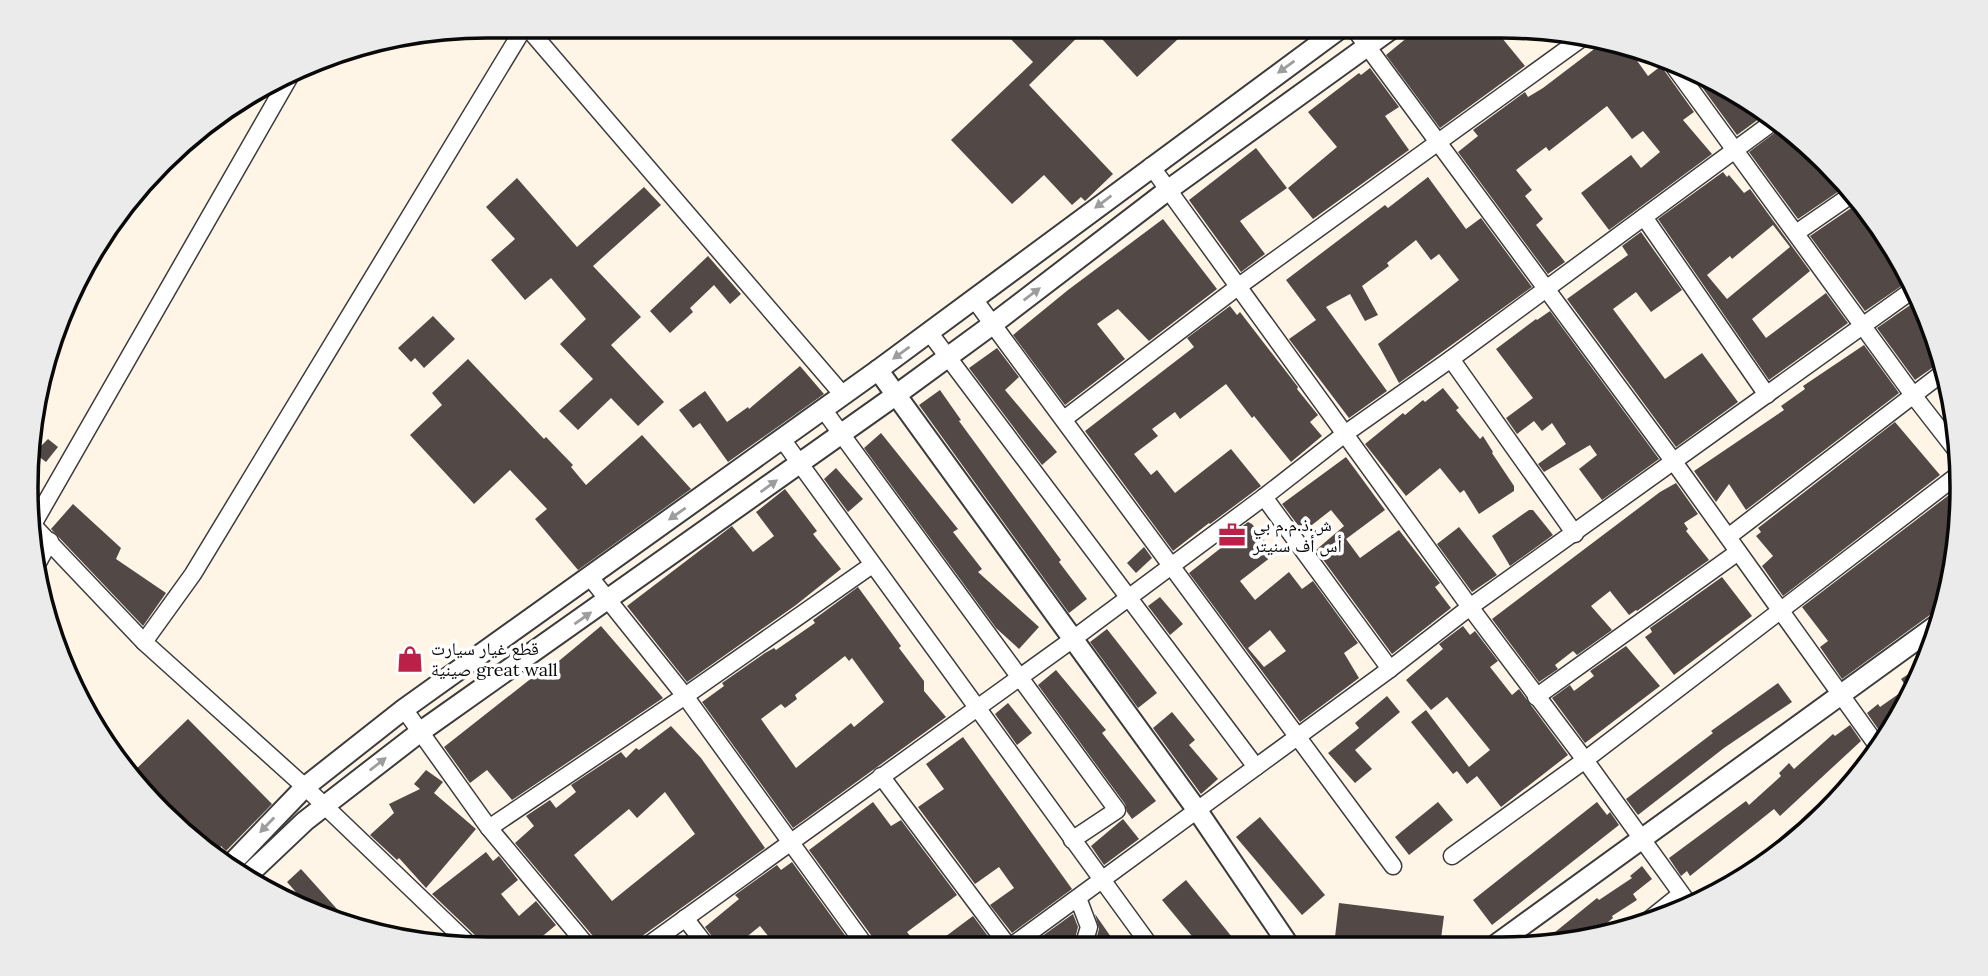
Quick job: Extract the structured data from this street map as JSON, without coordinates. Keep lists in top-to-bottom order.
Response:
{
  "places": {
    "office": ["ش.ذ.م.م بي أس أف سنيتر"],
    "shop": ["قطع غيار سيارت صينية great wall"]
  }
}
